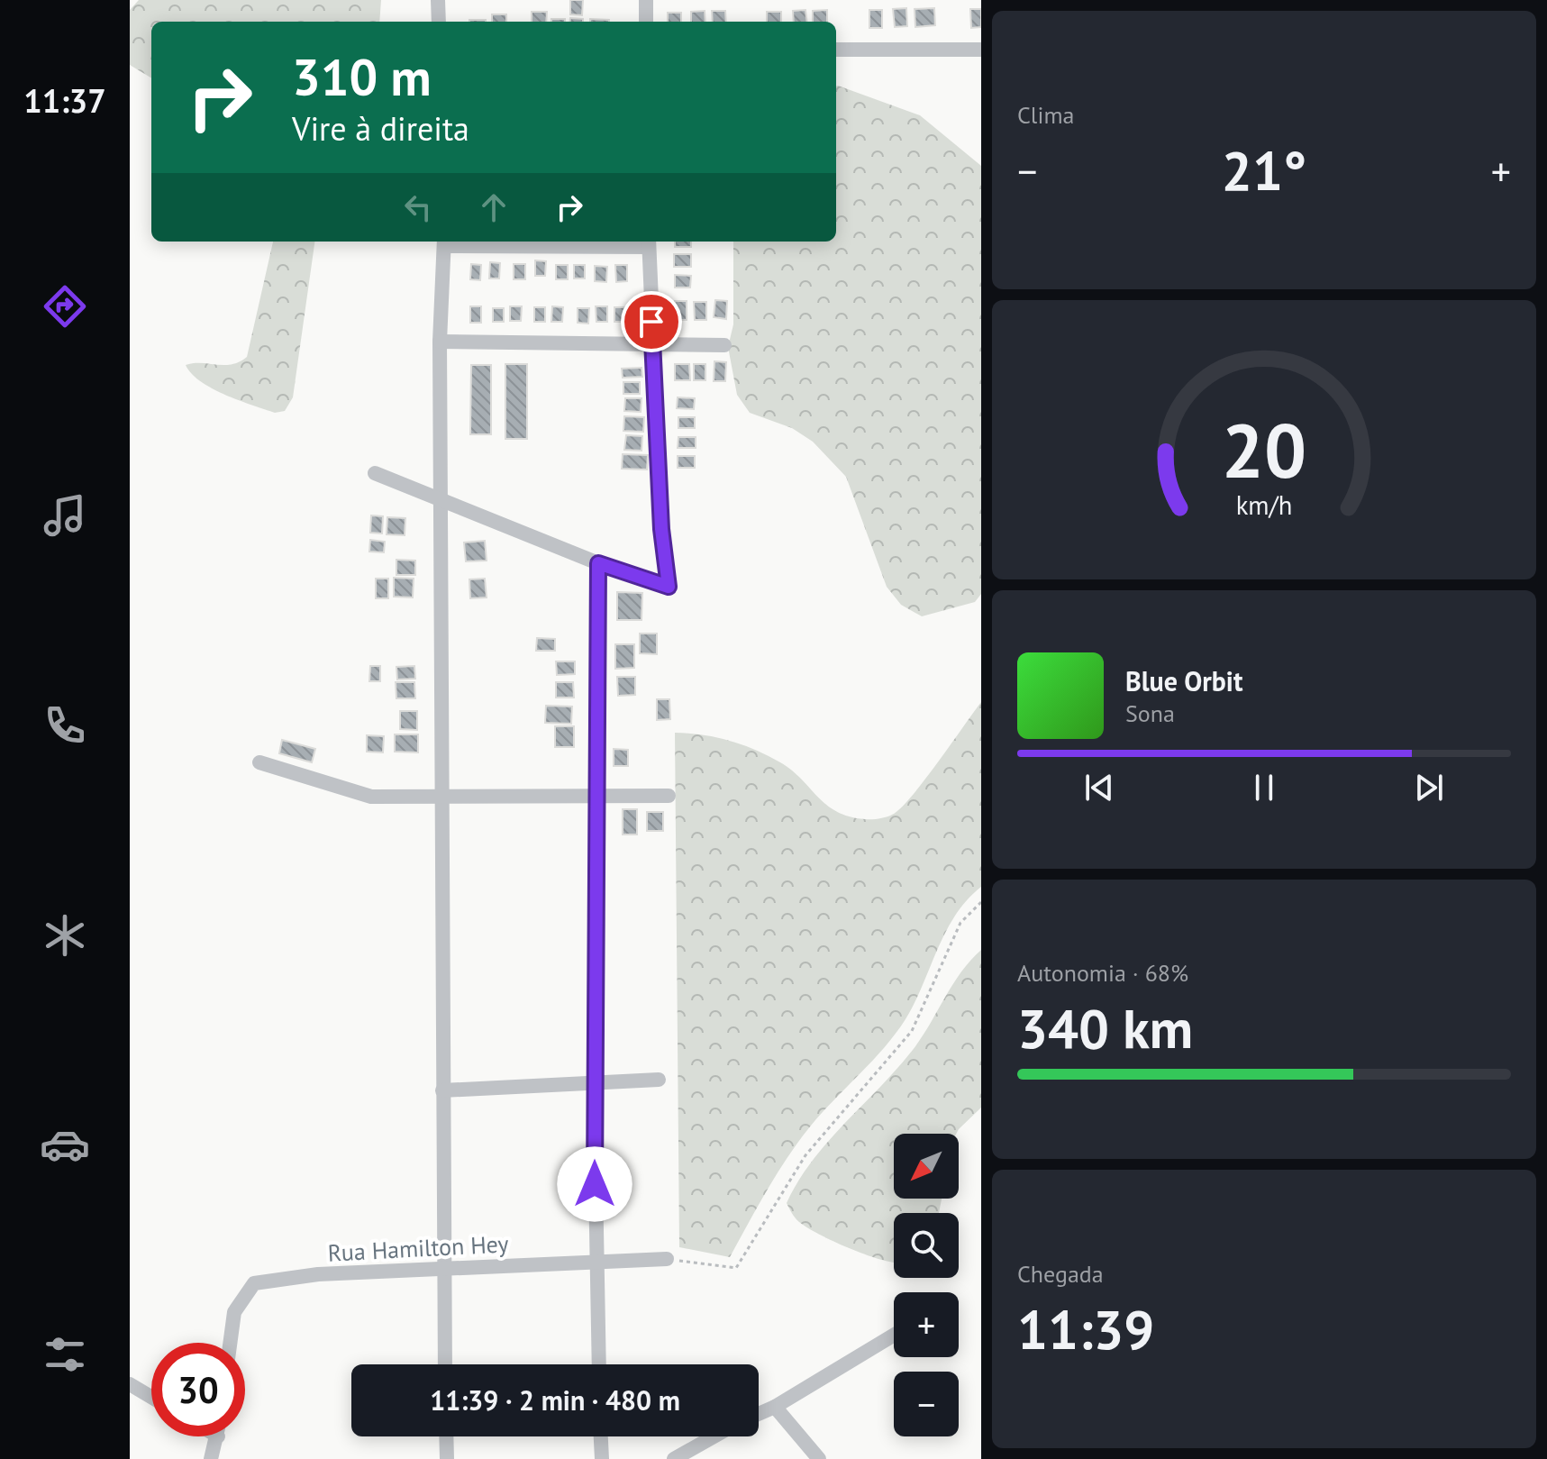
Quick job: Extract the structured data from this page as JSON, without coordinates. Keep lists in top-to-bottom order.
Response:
{
  "streets": {
    "street": ["Rua Hamilton Hey"]
  },
  "north": "bottom left",
  "page": {
    "tabs": "11:37",
    "tile": [
      "Clima",
      ["Autonomia · 68%", "340 km"],
      ["Chegada", "11:39"]
    ],
    "turn": ["310 m", "Vire à direita"],
    "heat": ["−", "21°", "+"],
    "song": ["Blue Orbit", "Sona"],
    "map_buttons": ["+", "−"],
    "limit": "30",
    "trip": "11:39 · 2 min · 480 m",
    "gauge": ["20", "km/h"]
  }
}
